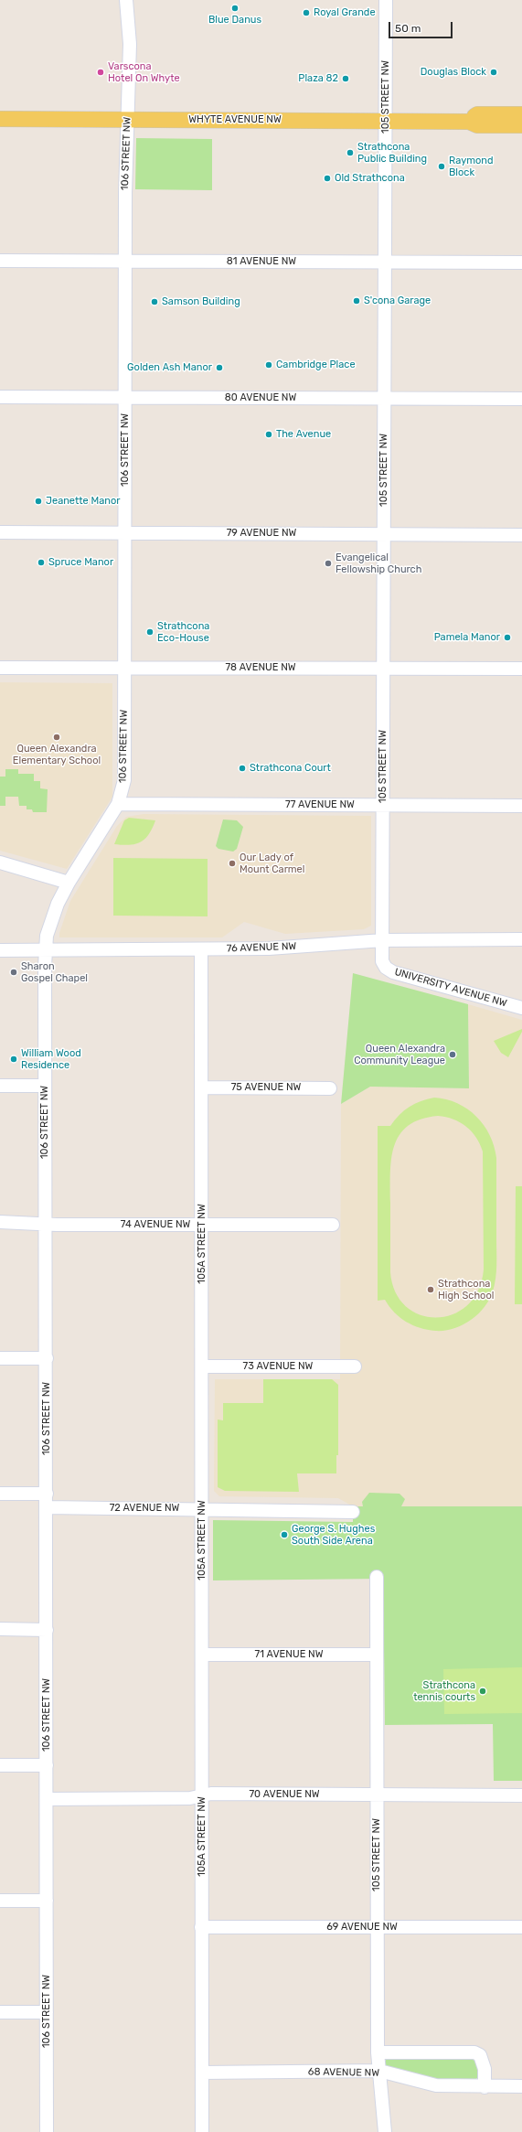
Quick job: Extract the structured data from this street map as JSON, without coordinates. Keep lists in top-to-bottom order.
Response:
{
  "streets": {
    "main road": ["WHYTE AVENUE NW"],
    "street": [
      "105 STREET NW",
      "106 STREET NW",
      "81 AVENUE NW",
      "80 AVENUE NW",
      "79 AVENUE NW",
      "78 AVENUE NW",
      "77 AVENUE NW",
      "76 AVENUE NW",
      "UNIVERSITY AVENUE NW",
      "75 AVENUE NW",
      "74 AVENUE NW",
      "105A STREET NW",
      "73 AVENUE NW",
      "72 AVENUE NW",
      "71 AVENUE NW",
      "70 AVENUE NW",
      "69 AVENUE NW",
      "68 AVENUE NW"
    ]
  },
  "crossings": [
    ["105 STREET NW", "WHYTE AVENUE NW"],
    ["105 STREET NW", "81 AVENUE NW"],
    ["105 STREET NW", "80 AVENUE NW"],
    ["105 STREET NW", "79 AVENUE NW"],
    ["105 STREET NW", "78 AVENUE NW"],
    ["105 STREET NW", "77 AVENUE NW"],
    ["105 STREET NW", "76 AVENUE NW"],
    ["105 STREET NW", "UNIVERSITY AVENUE NW"],
    ["105 STREET NW", "71 AVENUE NW"],
    ["105 STREET NW", "70 AVENUE NW"],
    ["105 STREET NW", "69 AVENUE NW"],
    ["105 STREET NW", "68 AVENUE NW"],
    ["WHYTE AVENUE NW", "106 STREET NW"],
    ["106 STREET NW", "81 AVENUE NW"],
    ["106 STREET NW", "80 AVENUE NW"],
    ["106 STREET NW", "79 AVENUE NW"],
    ["106 STREET NW", "78 AVENUE NW"],
    ["106 STREET NW", "77 AVENUE NW"],
    ["106 STREET NW", "76 AVENUE NW"],
    ["106 STREET NW", "74 AVENUE NW"],
    ["106 STREET NW", "72 AVENUE NW"],
    ["106 STREET NW", "70 AVENUE NW"],
    ["76 AVENUE NW", "UNIVERSITY AVENUE NW"],
    ["76 AVENUE NW", "105A STREET NW"],
    ["75 AVENUE NW", "105A STREET NW"],
    ["74 AVENUE NW", "105A STREET NW"],
    ["105A STREET NW", "73 AVENUE NW"],
    ["105A STREET NW", "72 AVENUE NW"],
    ["105A STREET NW", "71 AVENUE NW"],
    ["105A STREET NW", "70 AVENUE NW"],
    ["105A STREET NW", "69 AVENUE NW"],
    ["105A STREET NW", "68 AVENUE NW"]
  ],
  "places": [
    "Blue Danus",
    "Royal Grande",
    "Varscona Hotel On Whyte",
    "Douglas Block",
    "Plaza 82",
    "Strathcona Public Building",
    "Raymond Block",
    "Old Strathcona",
    "S'cona Garage",
    "Samson Building",
    "Cambridge Place",
    "Golden Ash Manor",
    "The Avenue",
    "Jeanette Manor",
    "Spruce Manor",
    "Evangelical Fellowship Church",
    "Strathcona Eco-House",
    "Pamela Manor",
    "Queen Alexandra Elementary School",
    "Strathcona Court",
    "Our Lady of Mount Carmel",
    "Sharon Gospel Chapel",
    "Queen Alexandra Community League",
    "William Wood Residence",
    "Strathcona High School",
    "George S. Hughes South Side Arena",
    "Strathcona tennis courts"
  ],
  "scale_bar": "50 m"
}
